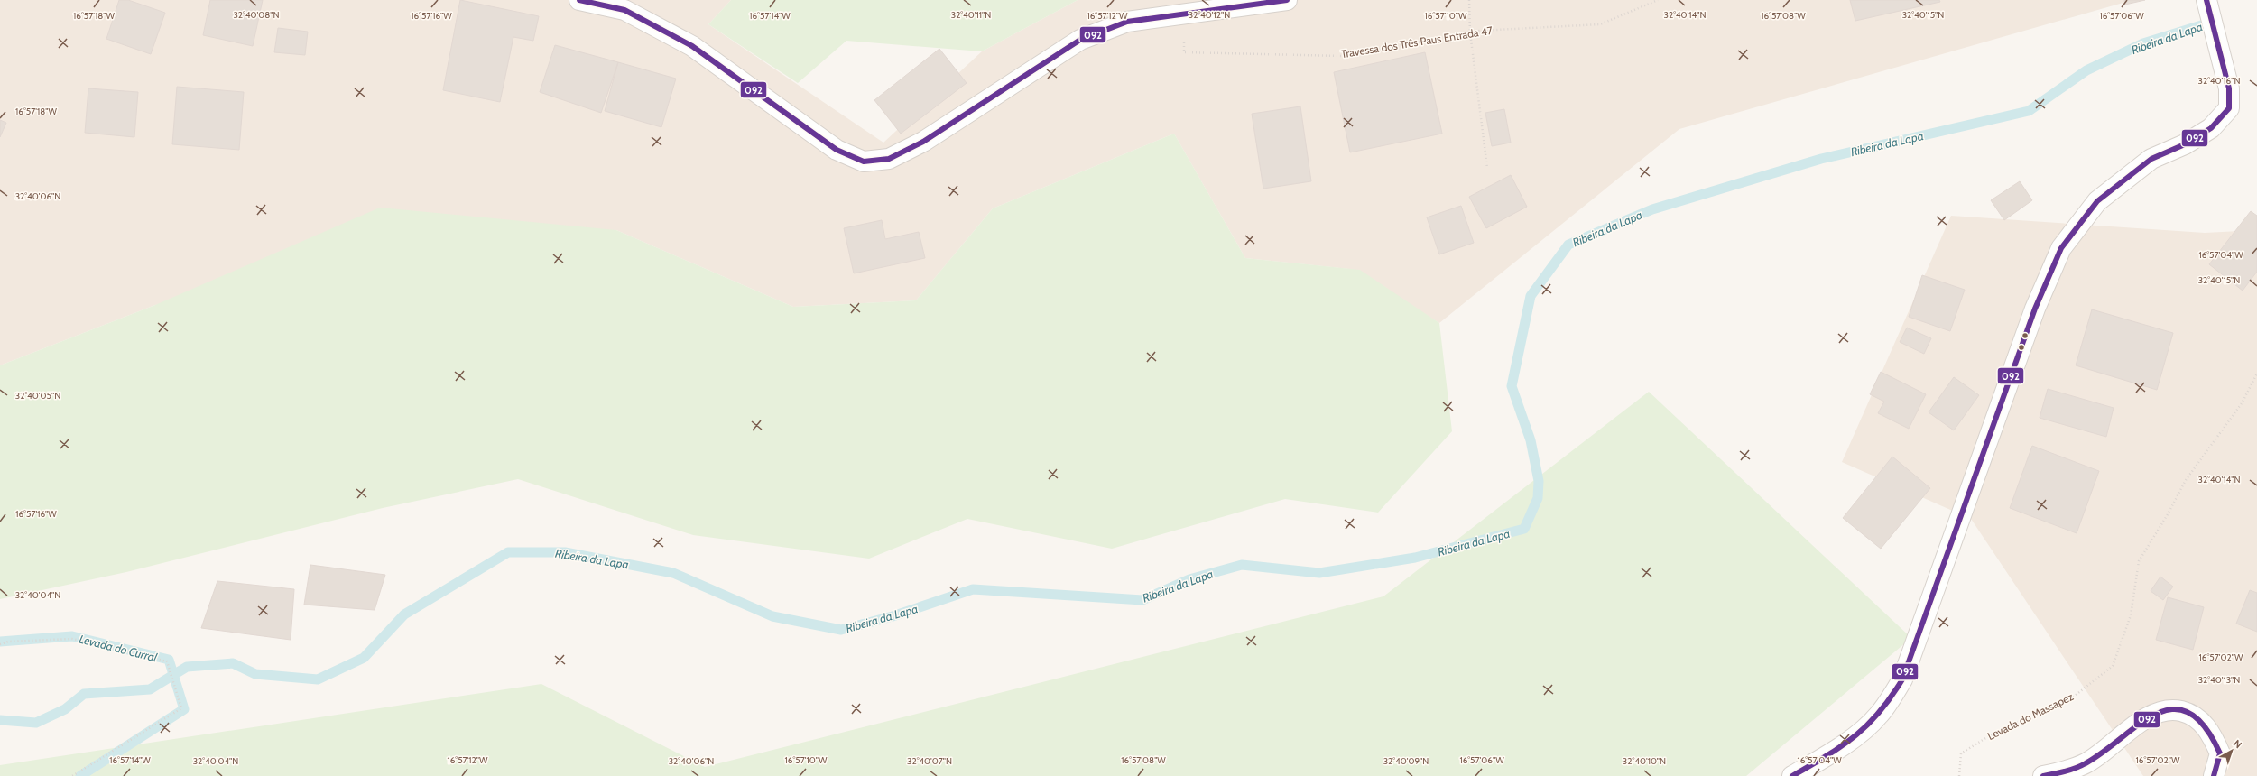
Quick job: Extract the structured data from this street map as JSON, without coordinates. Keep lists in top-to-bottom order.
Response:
{
  "streets": {
    "path": ["Travessa dos Três Paus Entrada 47", "Levada do Massapez"]
  },
  "water": ["Ribeira da Lapa", "Levada do Curral"],
  "lines": ["transit line 092"],
  "north": "top right",
  "coordinates": [
    "32°40'15\"N",
    "32°40'08\"N",
    "32°40'11\"N",
    "32°40'12\"N",
    "32°40'14\"N",
    "16°57'18\"W",
    "16°57'16\"W",
    "16°57'14\"W",
    "16°57'12\"W",
    "16°57'10\"W",
    "16°57'08\"W",
    "16°57'06\"W",
    "32°40'16\"N",
    "32°40'06\"N",
    "16°57'04\"W",
    "32°40'05\"N",
    "32°40'04\"N",
    "16°57'02\"W",
    "32°40'13\"N",
    "32°40'07\"N",
    "32°40'09\"N",
    "32°40'10\"N"
  ]
}
